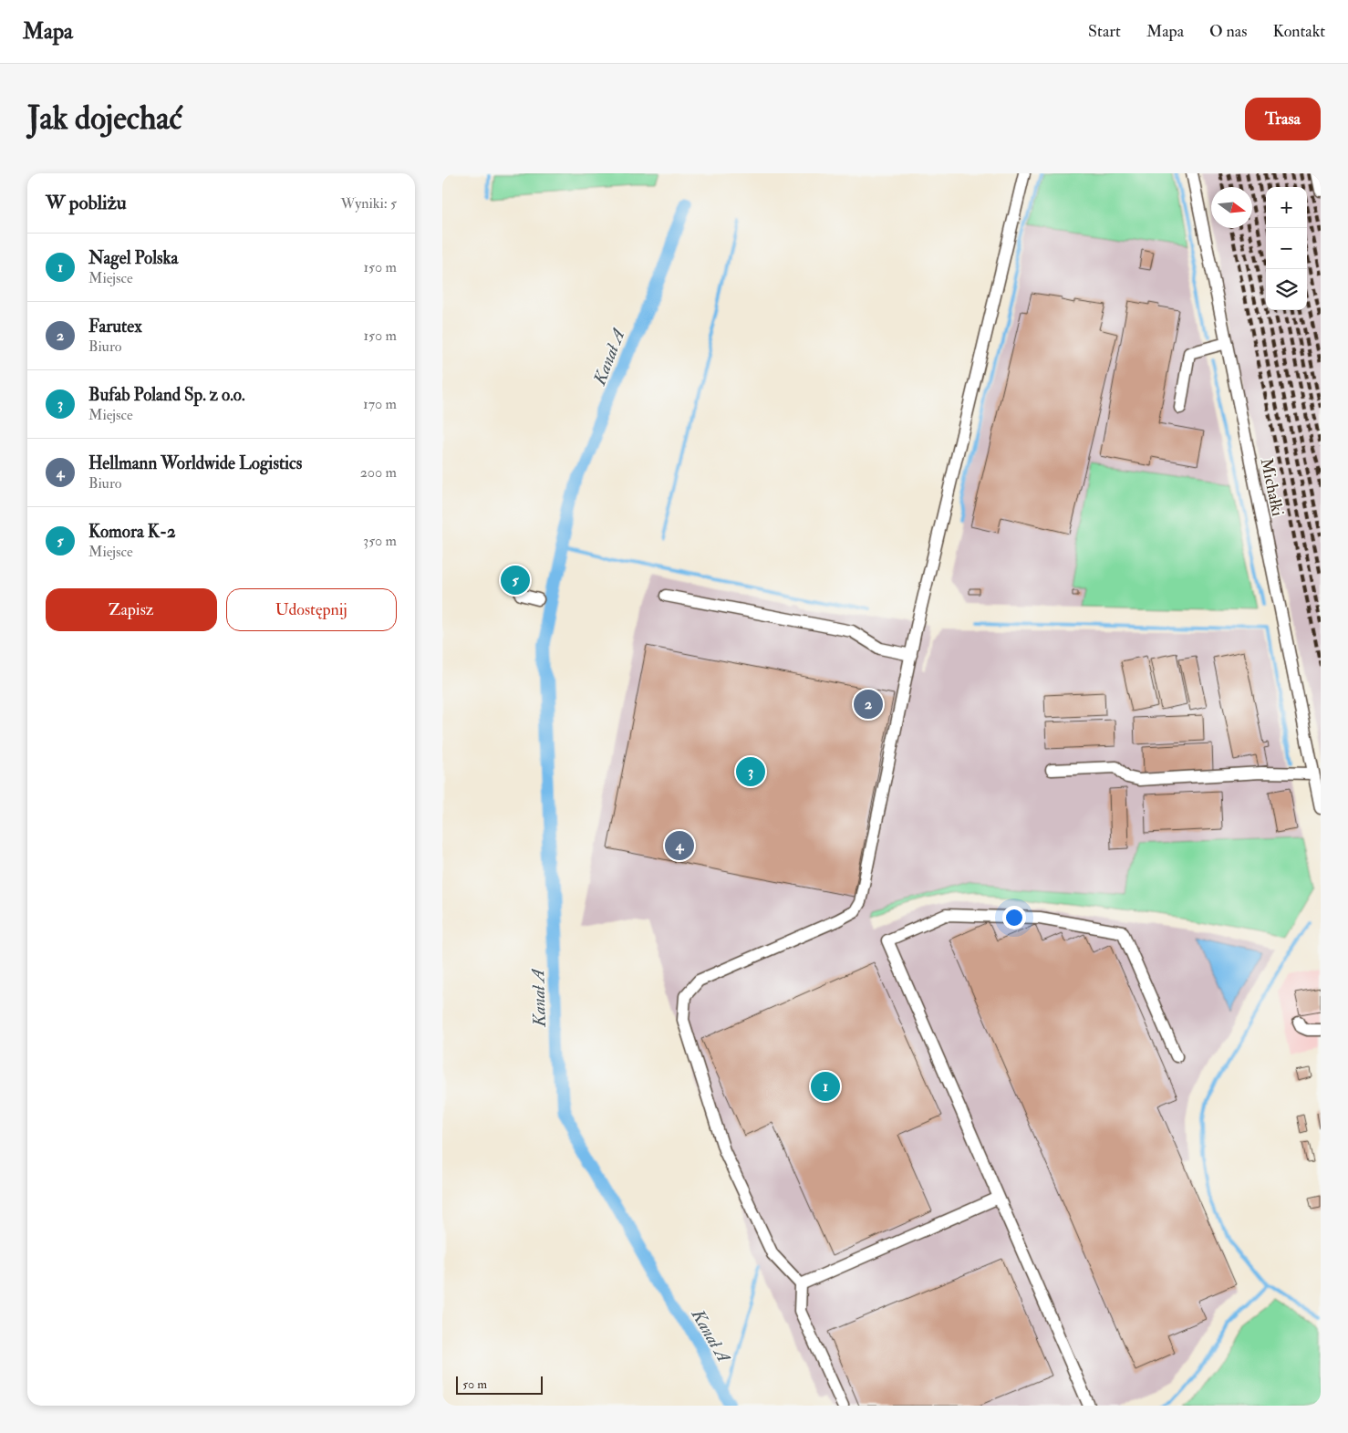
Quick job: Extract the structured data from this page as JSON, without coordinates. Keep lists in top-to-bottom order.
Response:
{
  "streets": {
    "street": ["Michałki"]
  },
  "water": ["Kanał A"],
  "scale_bar": "50 m",
  "north": "right",
  "page": {
    "header": "Mapa",
    "nav": [
      "Start",
      "Mapa",
      "O nas",
      "Kontakt"
    ],
    "buttons": [
      "Trasa",
      ["Zapisz", "Udostępnij"]
    ],
    "title": "Jak dojechać",
    "heading": ["W pobliżu", "Wyniki: 5"],
    "map_buttons": ["+", "−"],
    "list": [
      {
        "mark": "1",
        "name": "Nagel Polska",
        "note": "Miejsce",
        "value": "150 m"
      },
      {
        "mark": "2",
        "name": "Farutex",
        "note": "Biuro",
        "value": "150 m"
      },
      {
        "mark": "3",
        "name": "Bufab Poland Sp. z o.o.",
        "note": "Miejsce",
        "value": "170 m"
      },
      {
        "mark": "4",
        "name": "Hellmann Worldwide Logistics",
        "note": "Biuro",
        "value": "200 m"
      },
      {
        "mark": "5",
        "name": "Komora K-2",
        "note": "Miejsce",
        "value": "350 m"
      }
    ],
    "pins": [
      "5",
      "2",
      "3",
      "4",
      "1"
    ],
    "scale": "50 m"
  }
}
